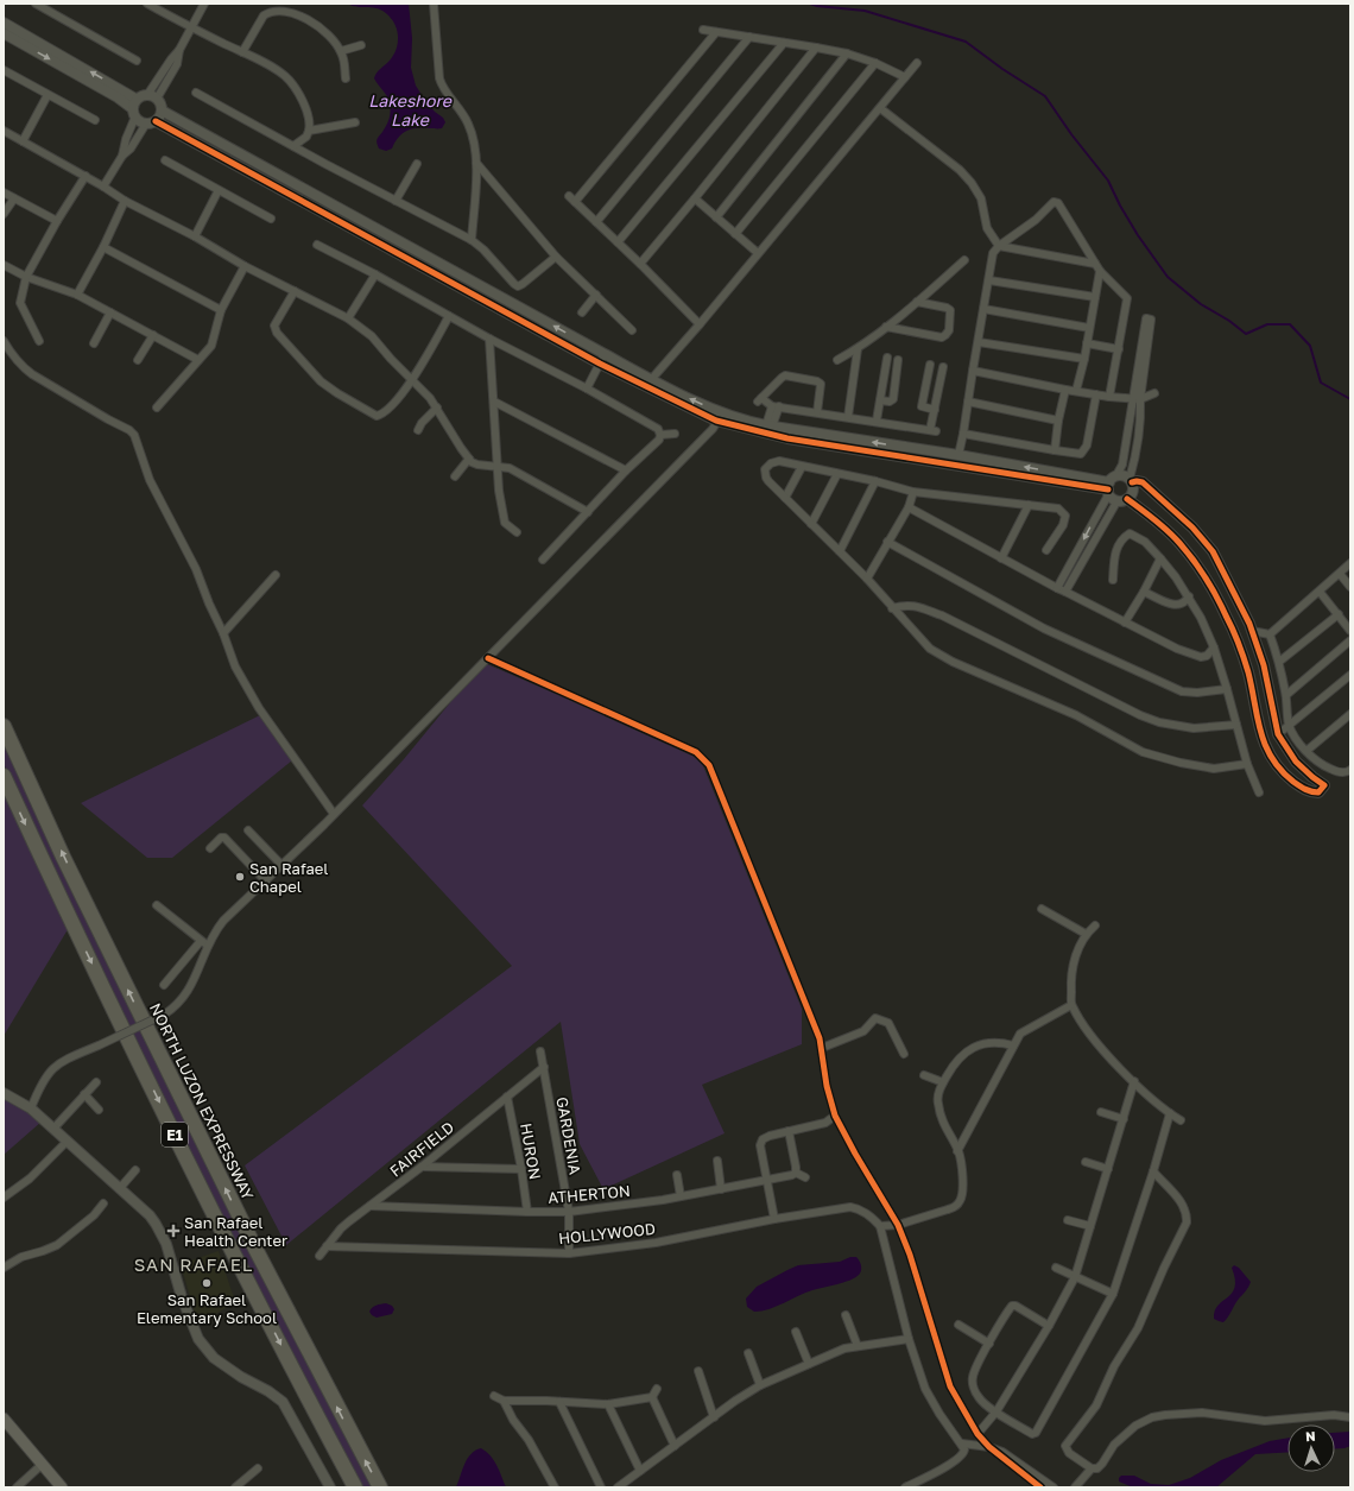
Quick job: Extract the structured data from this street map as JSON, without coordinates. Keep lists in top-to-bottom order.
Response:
{
  "streets": {
    "highway": ["NORTH LUZON EXPRESSWAY", "E1"],
    "street": [
      "GARDENIA",
      "FAIRFIELD",
      "HURON",
      "ATHERTON",
      "HOLLYWOOD"
    ]
  },
  "crossings": [
    ["GARDENIA", "FAIRFIELD"],
    ["GARDENIA", "ATHERTON"],
    ["GARDENIA", "HOLLYWOOD"],
    ["FAIRFIELD", "HURON"],
    ["FAIRFIELD", "ATHERTON"],
    ["FAIRFIELD", "HOLLYWOOD"],
    ["HURON", "ATHERTON"]
  ],
  "districts": ["SAN RAFAEL"],
  "water": ["Lakeshore Lake"],
  "places": {
    "other": ["San Rafael Chapel", "San Rafael Elementary School"],
    "health": ["San Rafael Health Center"]
  },
  "north": "top"
}
